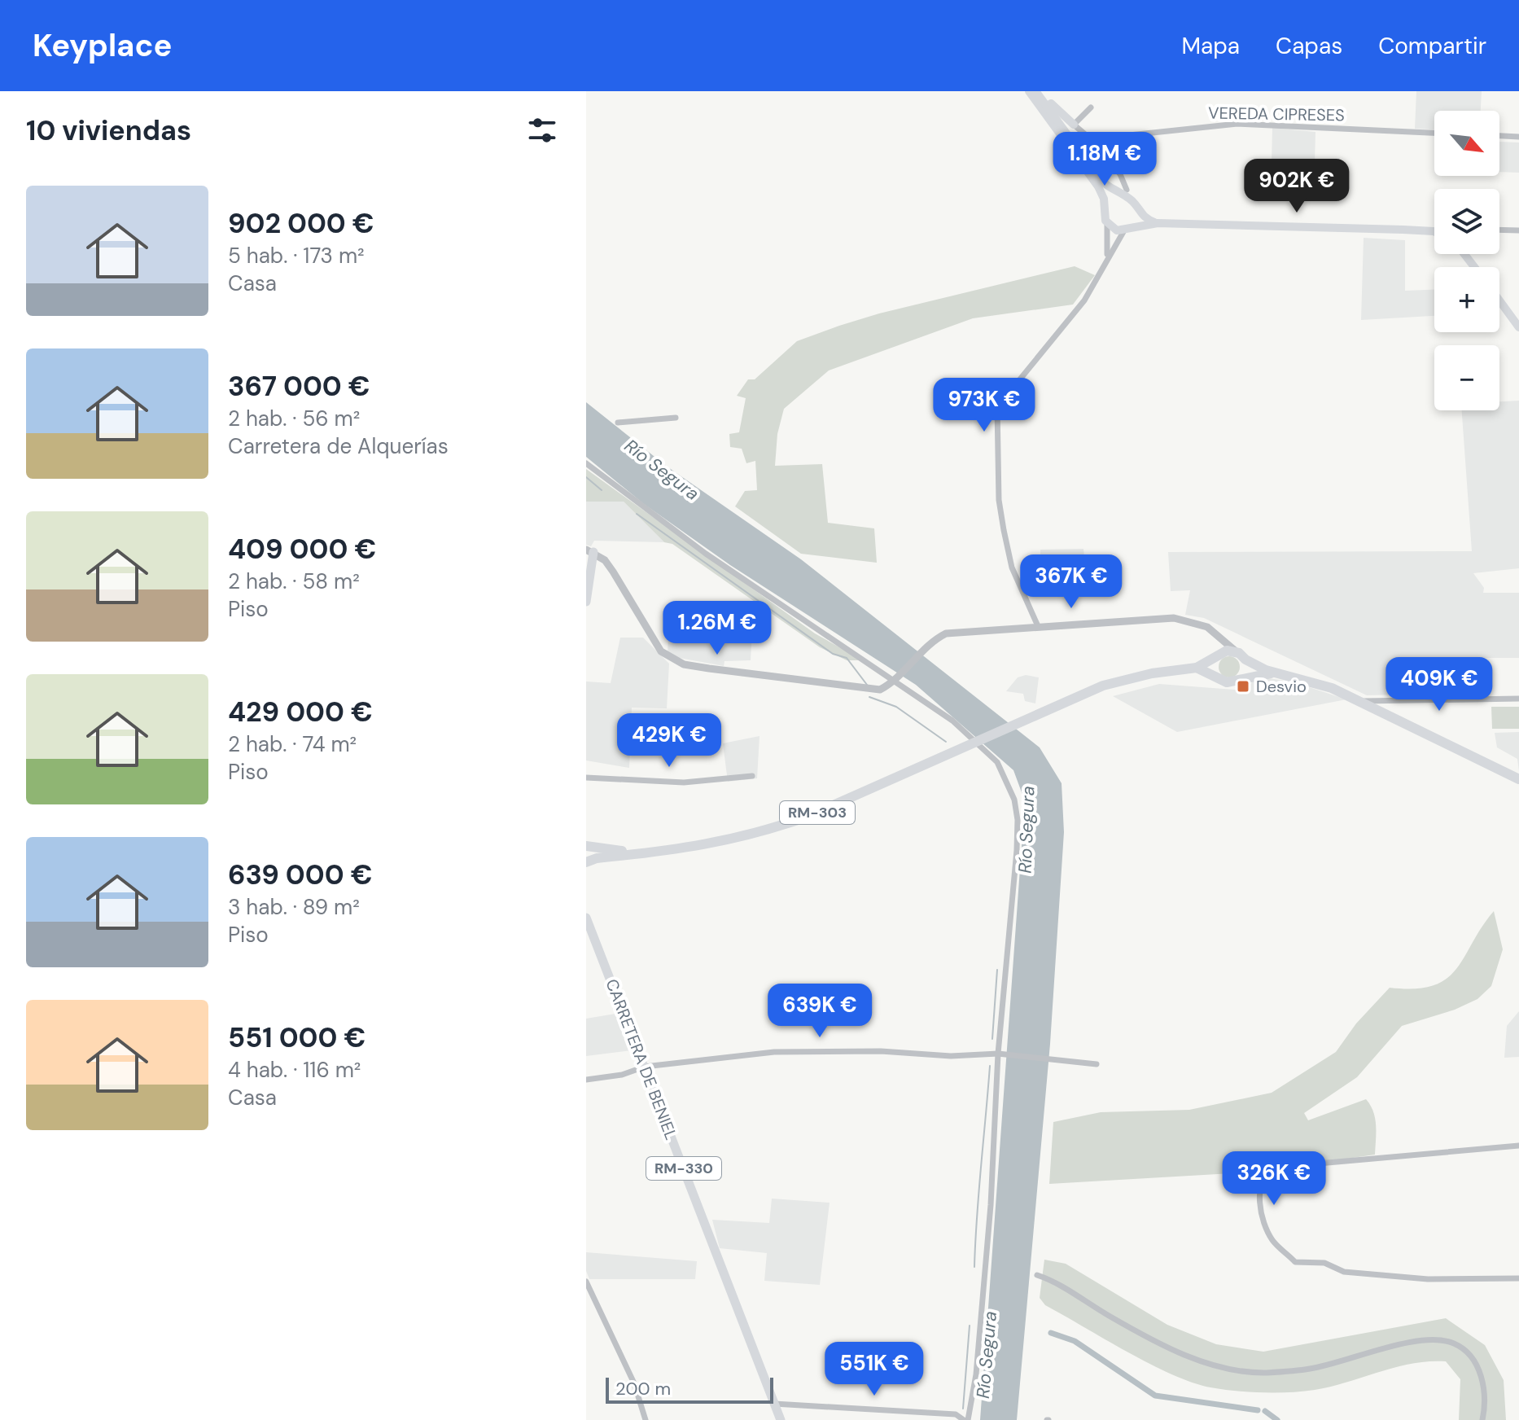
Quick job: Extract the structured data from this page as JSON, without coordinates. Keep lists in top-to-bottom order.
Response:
{
  "streets": {
    "highway": ["RM-303"],
    "main road": ["CARRETERA DE BENIEL", "RM-330"],
    "street": ["VEREDA CIPRESES"]
  },
  "water": ["Río Segura"],
  "places": {
    "transit": ["Desvio"]
  },
  "scale_bar": "200 m",
  "north": "bottom right",
  "page": {
    "header": "Keyplace",
    "nav": ["Mapa", "Capas", "Compartir"],
    "heading": "10 viviendas",
    "map_buttons": ["+", "−"],
    "price": [
      "1.18M €",
      "902K €",
      "973K €",
      "367K €",
      "1.26M €",
      "409K €",
      "429K €",
      "639K €",
      "326K €",
      "551K €"
    ],
    "list": [
      {
        "name": "902 000 €",
        "note": "5 hab. · 173 m² · Casa"
      },
      {
        "name": "367 000 €",
        "note": "2 hab. · 56 m² · Carretera de Alquerías"
      },
      {
        "name": "409 000 €",
        "note": "2 hab. · 58 m² · Piso"
      },
      {
        "name": "429 000 €",
        "note": "2 hab. · 74 m² · Piso"
      },
      {
        "name": "639 000 €",
        "note": "3 hab. · 89 m² · Piso"
      },
      {
        "name": "551 000 €",
        "note": "4 hab. · 116 m² · Casa"
      }
    ],
    "scale": "200 m"
  }
}
